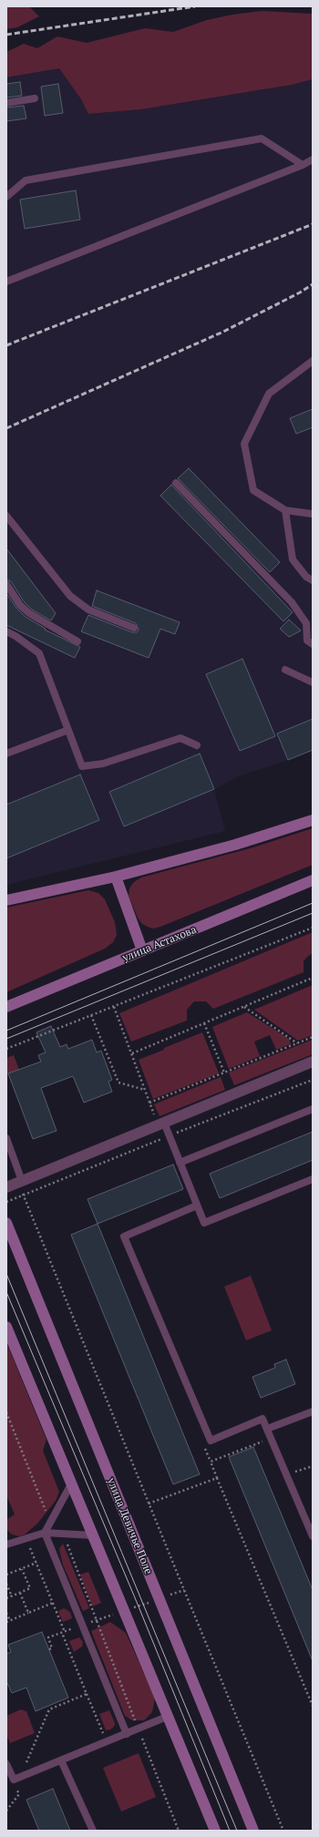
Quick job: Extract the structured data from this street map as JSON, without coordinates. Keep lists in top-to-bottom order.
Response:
{
  "streets": {
    "main road": ["улица Астахова", "улица Девичье Поле"]
  }
}
